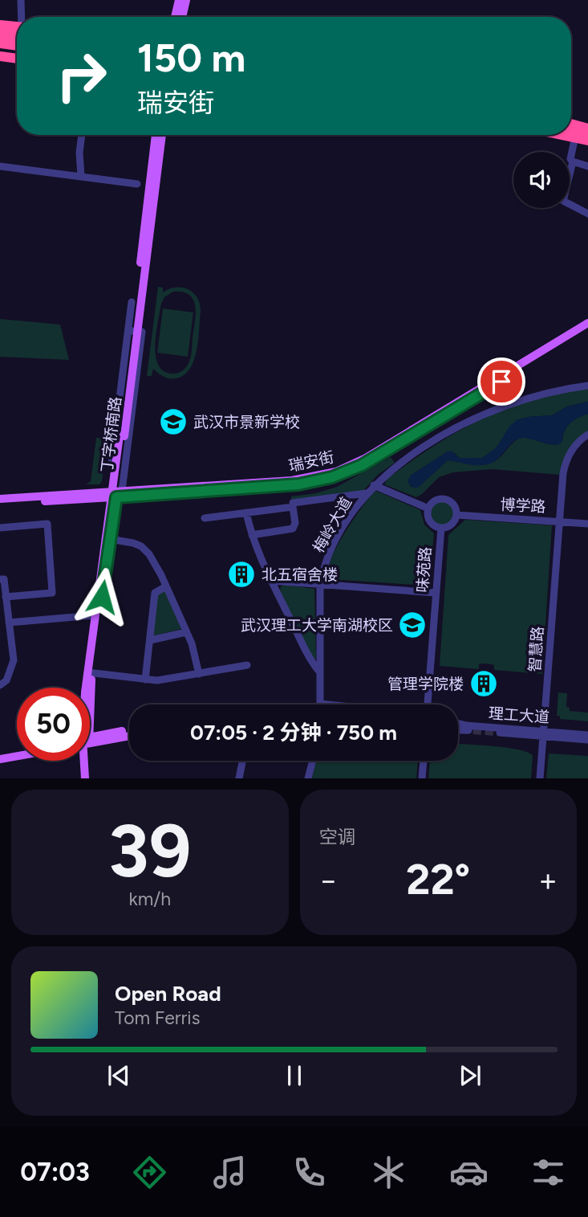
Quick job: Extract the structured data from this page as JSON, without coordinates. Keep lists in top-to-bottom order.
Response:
{
  "streets": {
    "main road": ["丁字桥南路", "瑞安街"],
    "street": [
      "博学路",
      "梅岭大道",
      "味苑路",
      "智慧路",
      "理工大道"
    ]
  },
  "crossings": [
    ["丁字桥南路", "瑞安街"],
    ["博学路", "味苑路"],
    ["博学路", "智慧路"],
    ["智慧路", "理工大道"]
  ],
  "places": {
    "school or university": ["武汉市景新学校", "武汉理工大学南湖校区"],
    "building": ["北五宿舍楼", "管理学院楼"]
  },
  "page": {
    "turn": ["150 m", "瑞安街"],
    "limit": "50",
    "trip": "07:05 · 2 分钟 · 750 m",
    "tile": [
      ["39", "km/h"],
      "空调"
    ],
    "heat": ["−", "22°", "+"],
    "song": ["Open Road", "Tom Ferris"],
    "tabs": "07:03"
  }
}
